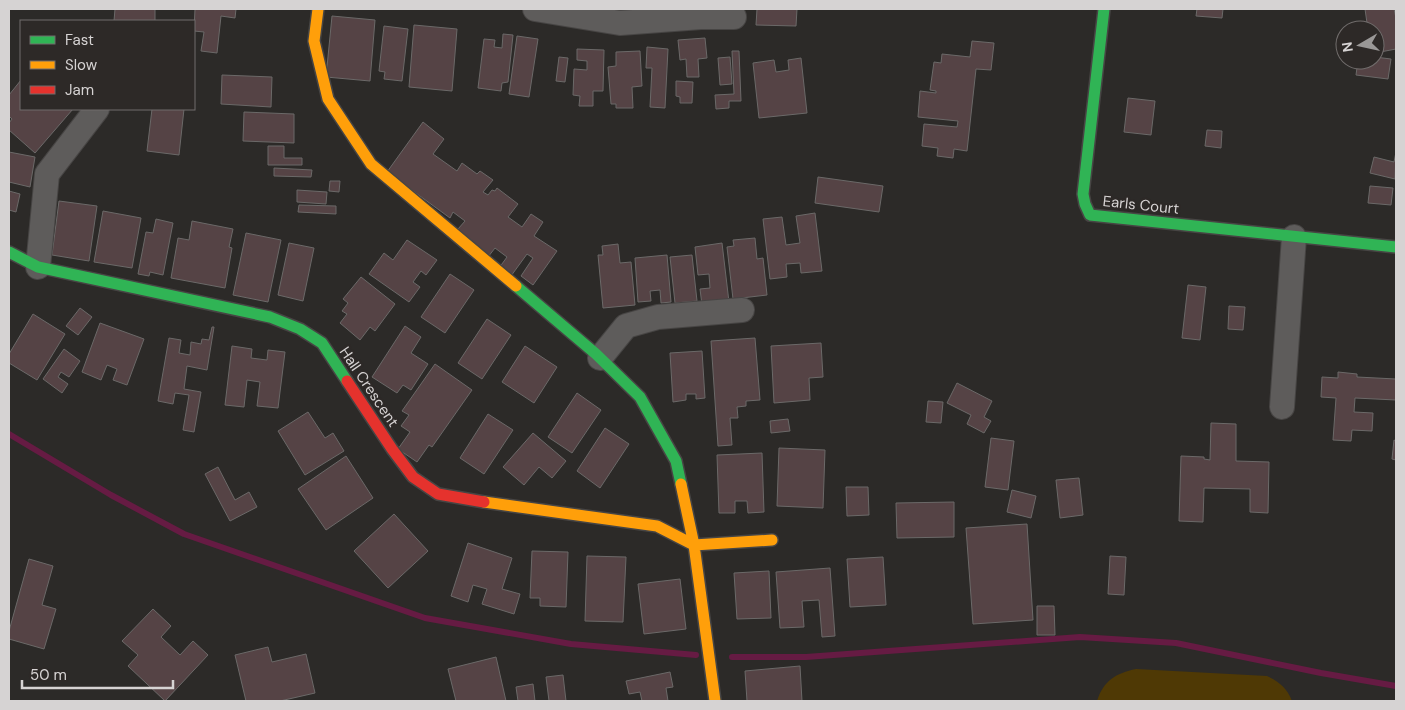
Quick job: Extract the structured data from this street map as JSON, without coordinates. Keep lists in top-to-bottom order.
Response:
{
  "streets": {
    "street": ["Earls Court", "Hall Crescent"]
  },
  "legend": ["Fast", "Slow", "Jam"],
  "scale_bar": "50 m",
  "north": "left"
}
